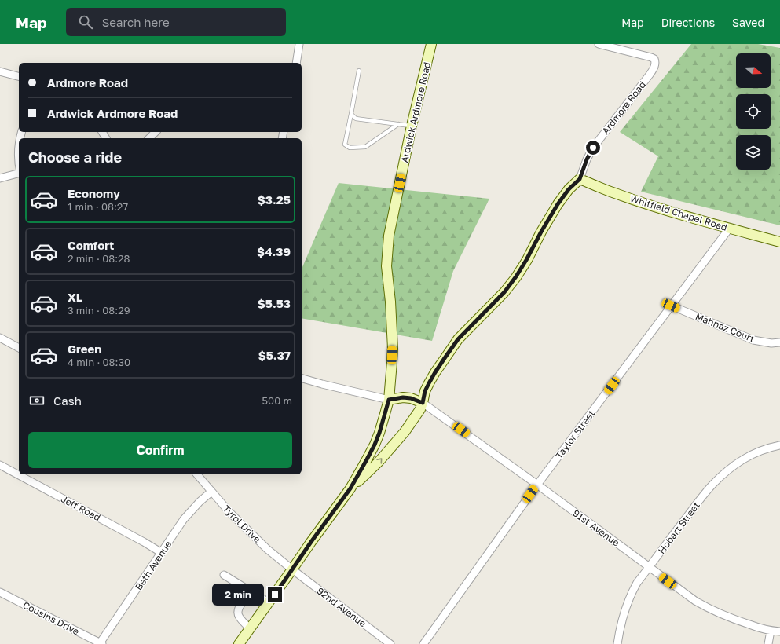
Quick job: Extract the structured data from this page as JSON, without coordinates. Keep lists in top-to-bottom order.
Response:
{
  "streets": {
    "street": [
      "Ardmore Road",
      "Ardwick Ardmore Road",
      "Whitfield Chapel Road",
      "Mahnaz Court",
      "Taylor Street",
      "Jeff Road",
      "Tyrol Drive",
      "91st Avenue",
      "Hobart Street",
      "Beth Avenue",
      "92nd Avenue",
      "Cousins Drive"
    ]
  },
  "crossings": [
    ["Ardmore Road", "Ardwick Ardmore Road"],
    ["Ardmore Road", "Whitfield Chapel Road"],
    ["Ardmore Road", "91st Avenue"],
    ["Ardwick Ardmore Road", "Tyrol Drive"],
    ["Ardwick Ardmore Road", "92nd Avenue"],
    ["Whitfield Chapel Road", "Taylor Street"],
    ["Mahnaz Court", "Taylor Street"],
    ["Taylor Street", "91st Avenue"],
    ["Jeff Road", "Beth Avenue"],
    ["Tyrol Drive", "Beth Avenue"],
    ["Tyrol Drive", "92nd Avenue"],
    ["91st Avenue", "Hobart Street"],
    ["Beth Avenue", "Cousins Drive"]
  ],
  "north": "right",
  "page": {
    "header": "Map",
    "search": "Search here",
    "nav": ["Map", "Directions", "Saved"],
    "banner": ["Ardmore Road", "Ardwick Ardmore Road"],
    "heading": "Choose a ride",
    "list": [
      {
        "name": "Economy",
        "note": "1 min · 08:27",
        "value": "$3.25"
      },
      {
        "name": "Comfort",
        "note": "2 min · 08:28",
        "value": "$4.39"
      },
      {
        "name": "XL",
        "note": "3 min · 08:29",
        "value": "$5.53"
      },
      {
        "name": "Green",
        "note": "4 min · 08:30",
        "value": "$5.37"
      }
    ],
    "pay": ["Cash", "500 m"],
    "buttons": "Confirm",
    "bubble": "2 min"
  }
}
